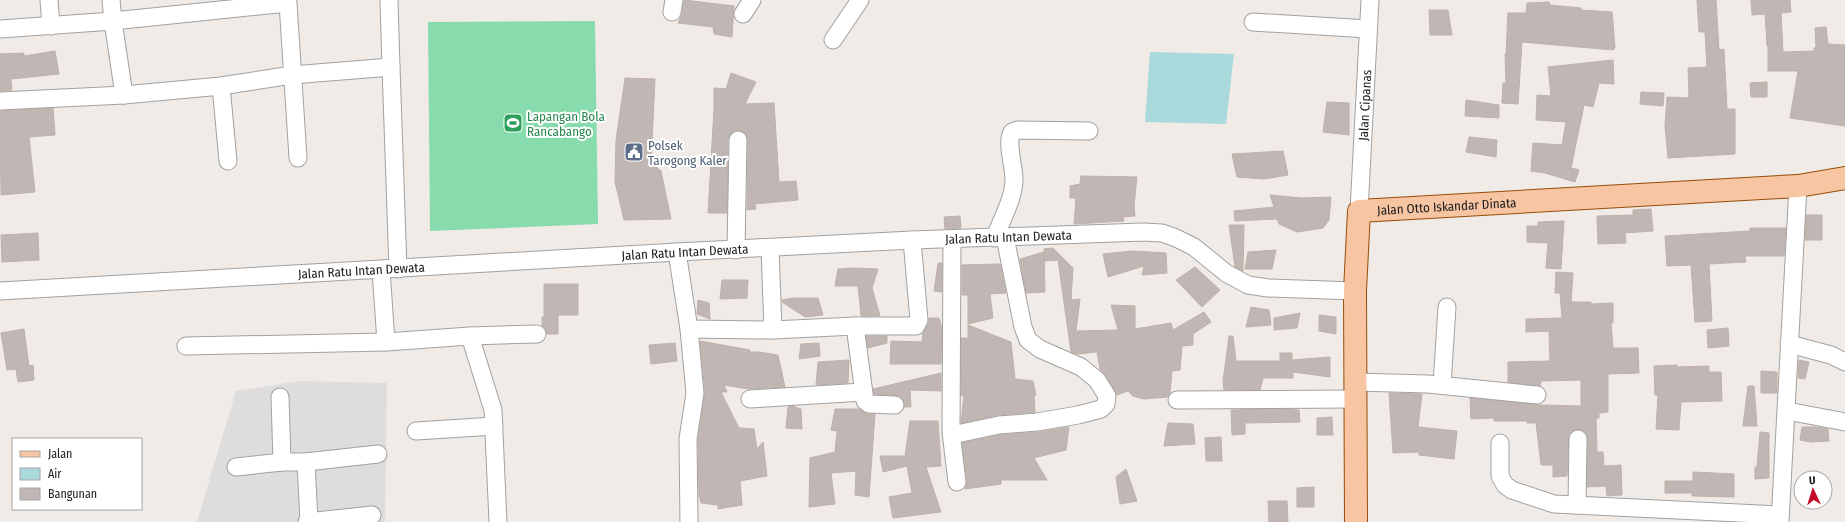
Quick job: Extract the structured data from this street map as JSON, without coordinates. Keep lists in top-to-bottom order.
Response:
{
  "streets": {
    "main road": ["Jalan Otto Iskandar Dinata"],
    "street": ["Jalan Cipanas", "Jalan Ratu Intan Dewata"]
  },
  "crossings": [
    ["Jalan Cipanas", "Jalan Otto Iskandar Dinata"],
    ["Jalan Otto Iskandar Dinata", "Jalan Ratu Intan Dewata"]
  ],
  "places": {
    "sports": ["Lapangan Bola Rancabango"],
    "public building": ["Polsek Tarogong Kaler"]
  },
  "legend": ["Jalan", "Air", "Bangunan"],
  "north": "top"
}
